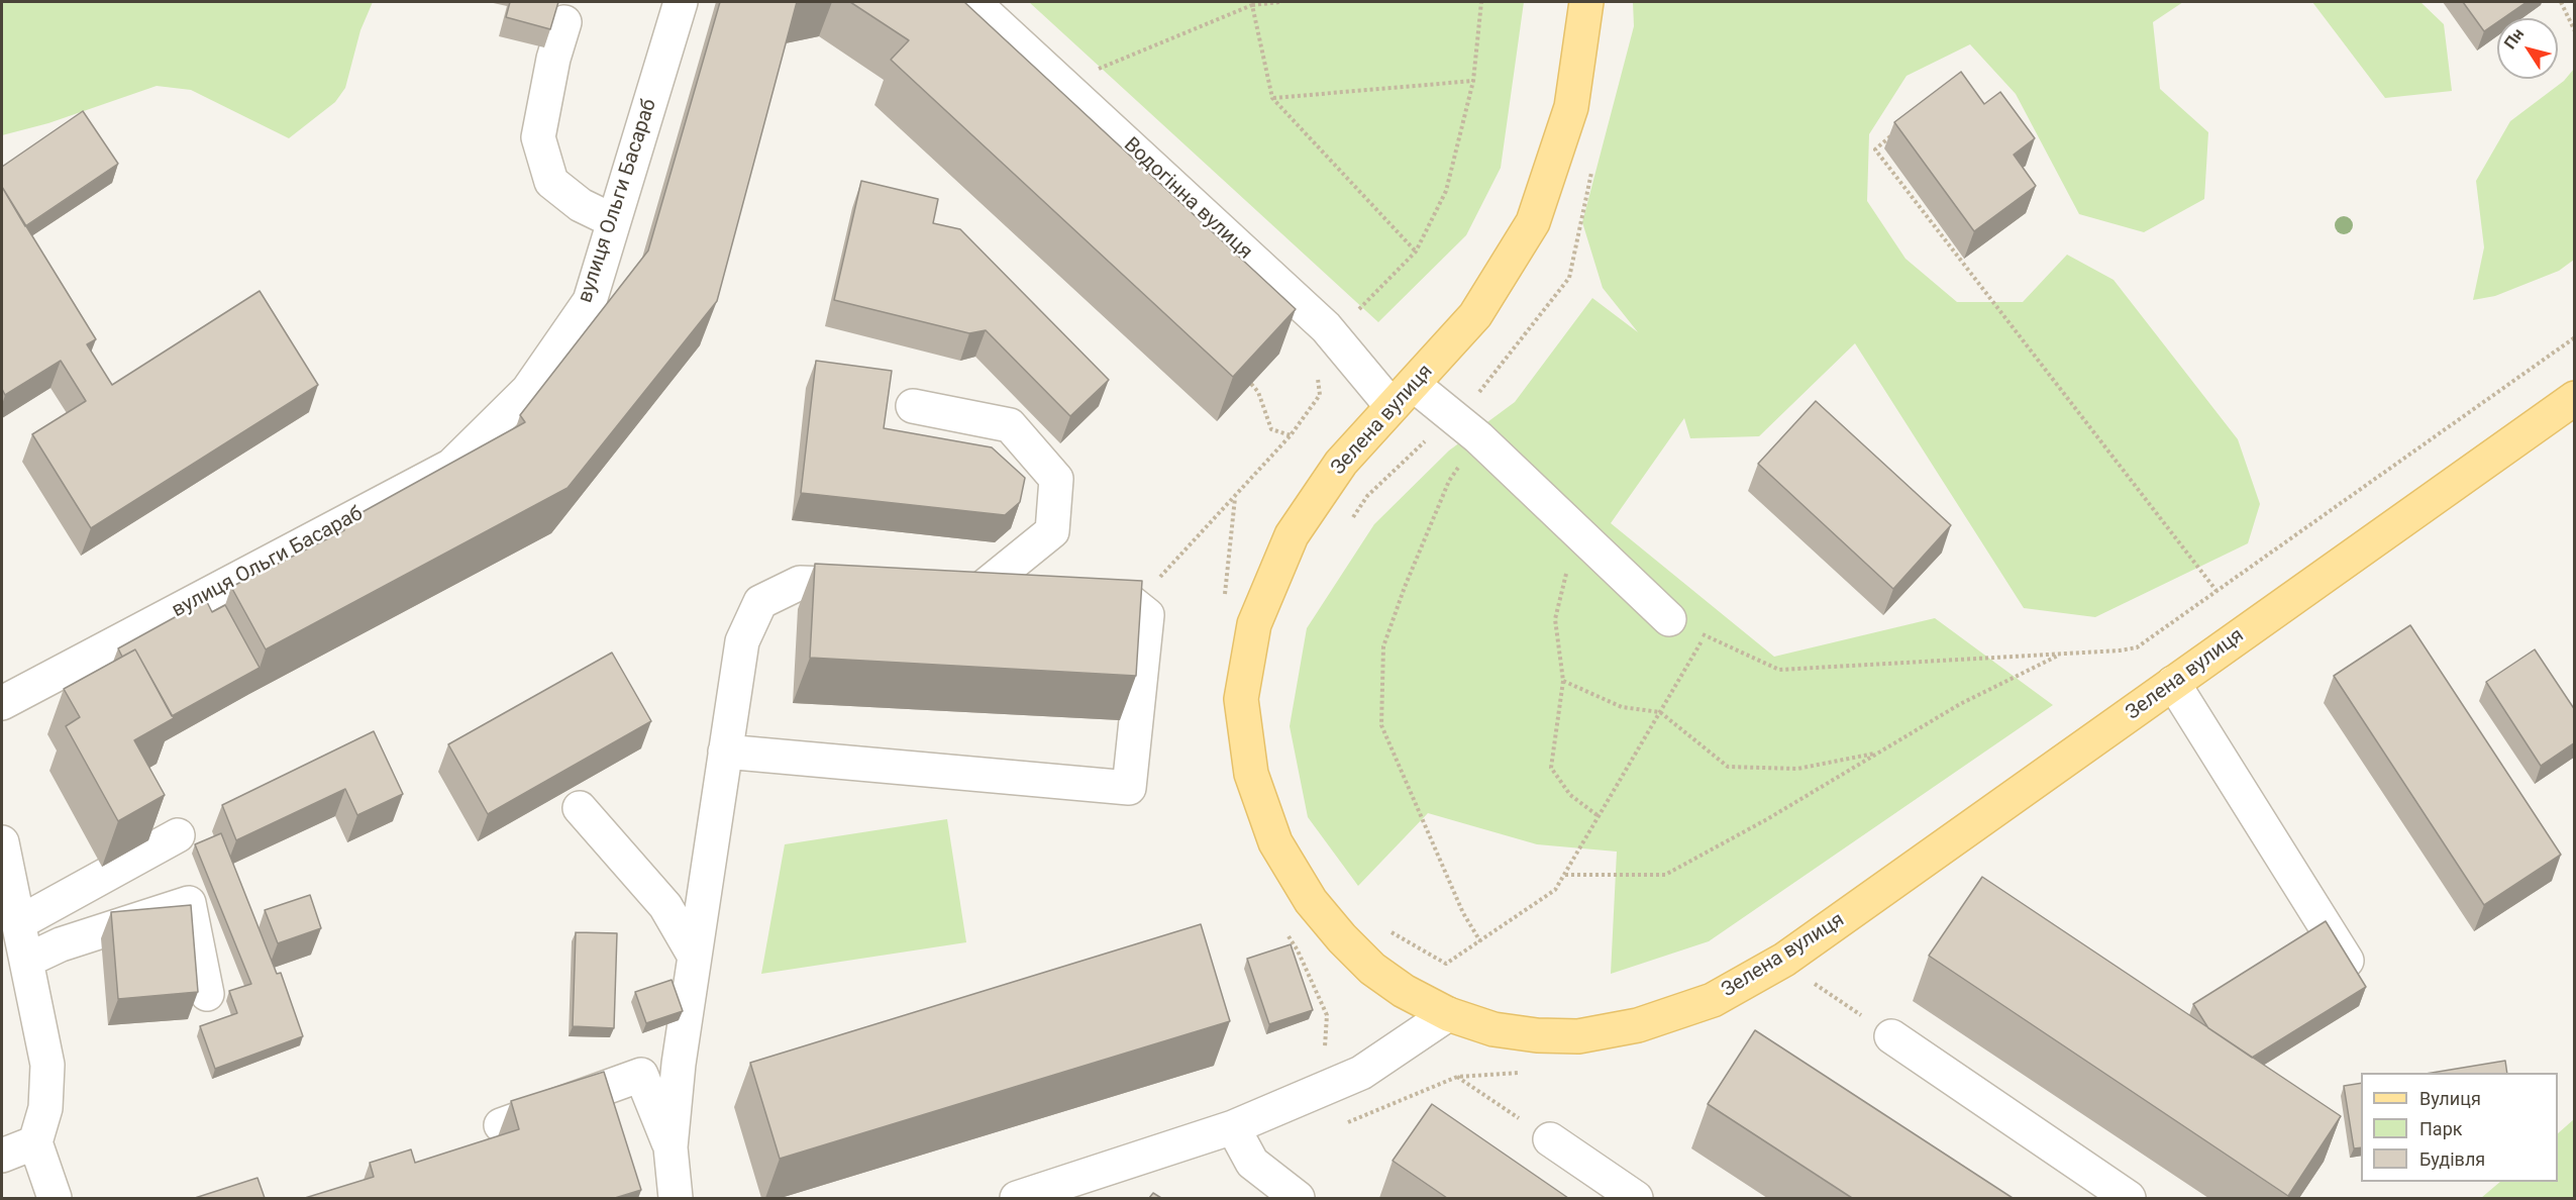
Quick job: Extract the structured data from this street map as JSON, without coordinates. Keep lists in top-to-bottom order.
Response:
{
  "streets": {
    "main road": ["Зелена вулиця"],
    "street": ["Водогінна вулиця", "вулиця Ольги Басараб"]
  },
  "crossings": [
    ["Водогінна вулиця", "Зелена вулиця"]
  ],
  "legend": ["Вулиця", "Парк", "Будівля"],
  "north": "top left"
}
